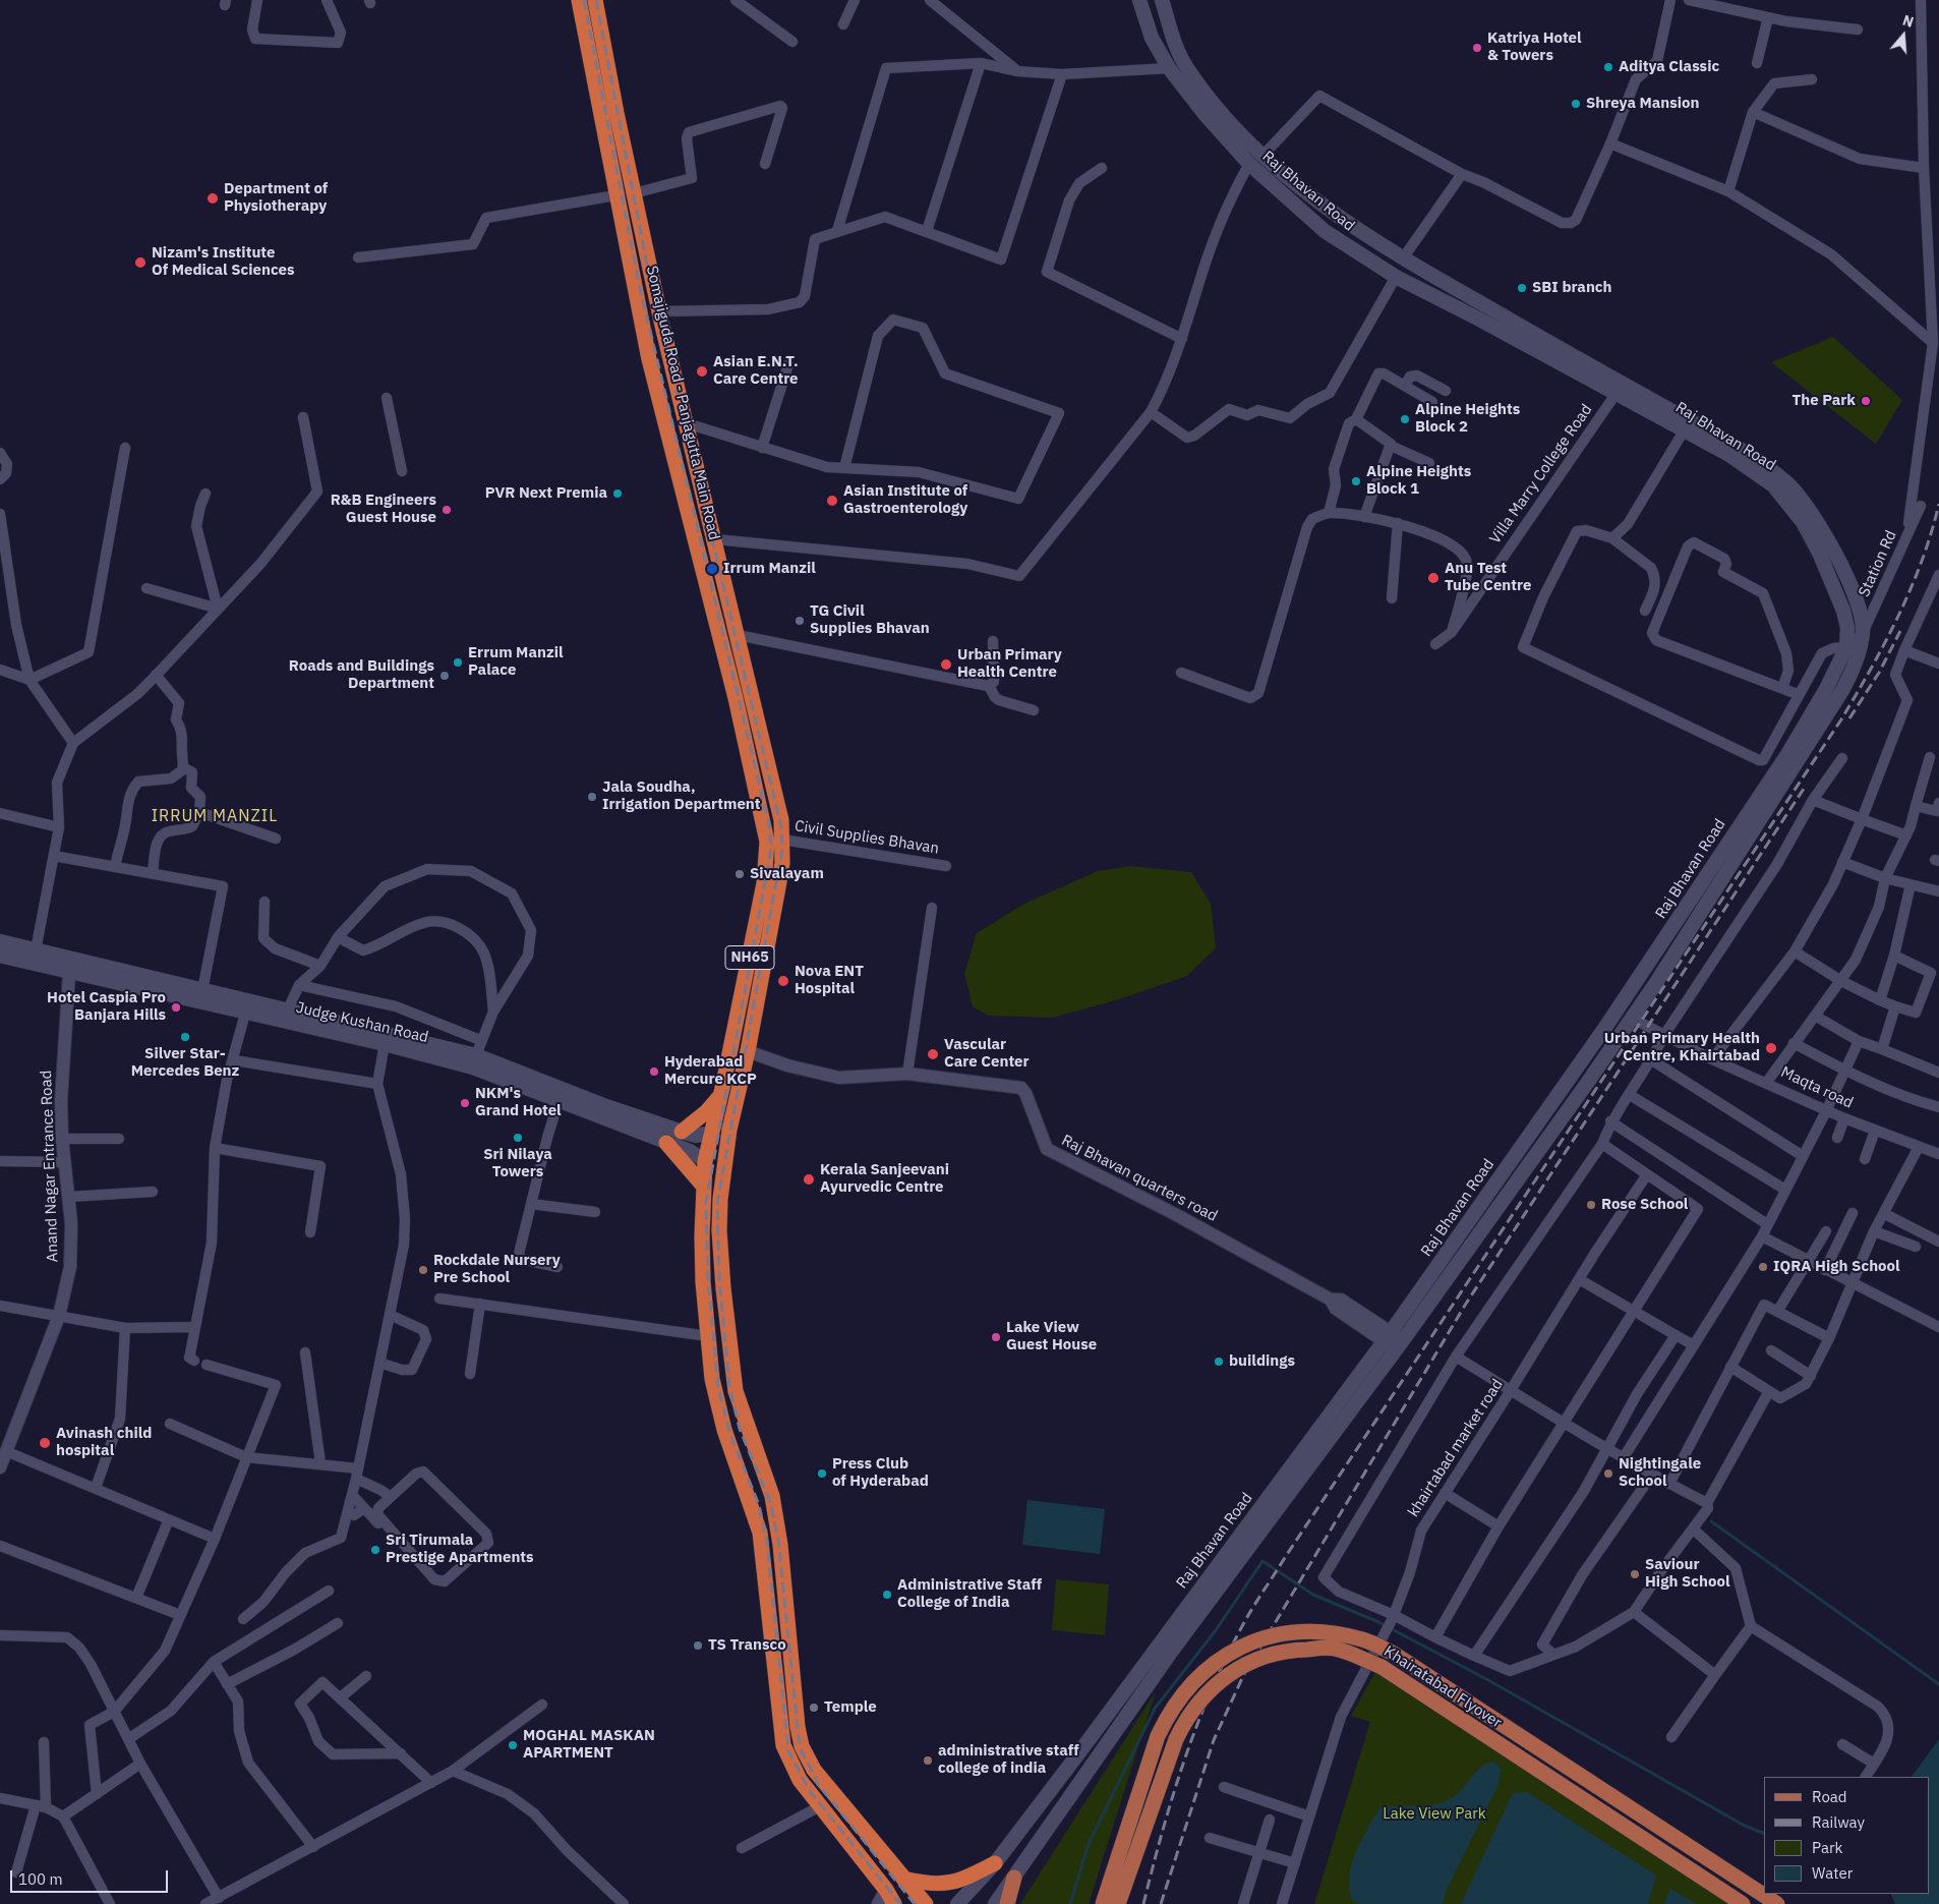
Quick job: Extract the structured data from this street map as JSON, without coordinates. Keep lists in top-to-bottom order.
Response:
{
  "streets": {
    "highway": ["Somajiguda Road - Panjagutta Main Road", "NH65"],
    "main road": ["Raj Bhavan Road", "Judge Kushan Road", "Khairatabad Flyover"],
    "street": [
      "Villa Marry College Road",
      "Station Rd",
      "Civil Supplies Bhavan",
      "Maqta road",
      "Anand Nagar Entrance Road",
      "Raj Bhavan quarters road",
      "khairtabad market road"
    ]
  },
  "crossings": [
    ["Raj Bhavan Road", "Villa Marry College Road"],
    ["Raj Bhavan Road", "Station Rd"],
    ["Raj Bhavan Road", "Maqta road"],
    ["Raj Bhavan Road", "Raj Bhavan quarters road"],
    ["Somajiguda Road - Panjagutta Main Road", "Civil Supplies Bhavan"],
    ["Somajiguda Road - Panjagutta Main Road", "Judge Kushan Road"],
    ["Somajiguda Road - Panjagutta Main Road", "Raj Bhavan quarters road"],
    ["Judge Kushan Road", "Anand Nagar Entrance Road"]
  ],
  "districts": ["IRRUM MANZIL"],
  "parks": ["Lake View Park"],
  "places": [
    "Katriya Hotel & Towers",
    "Aditya Classic",
    "Shreya Mansion",
    "Department of Physiotherapy",
    "Nizam's Institute Of Medical Sciences",
    "SBI branch",
    "Asian E.N.T. Care Centre",
    "The Park",
    "Alpine Heights Block 2",
    "Alpine Heights Block 1",
    "PVR Next Premia",
    "Asian Institute of Gastroenterology",
    "R&B Engineers Guest House",
    "Irrum Manzil",
    "Anu Test Tube Centre",
    "TG Civil Supplies Bhavan",
    "Errum Manzil Palace",
    "Urban Primary Health Centre",
    "Roads and Buildings Department",
    "Jala Soudha, Irrigation Department",
    "Sivalayam",
    "Nova ENT Hospital",
    "Hotel Caspia Pro Banjara Hills",
    "Silver Star- Mercedes Benz",
    "Urban Primary Health Centre, Khairtabad",
    "Vascular Care Center",
    "Hyderabad Mercure KCP",
    "NKM's Grand Hotel",
    "Sri Nilaya Towers",
    "Kerala Sanjeevani Ayurvedic Centre",
    "Rose School",
    "IQRA High School",
    "Rockdale Nursery Pre School",
    "Lake View Guest House",
    "buildings",
    "Avinash child hospital",
    "Press Club of Hyderabad",
    "Nightingale School",
    "Sri Tirumala Prestige Apartments",
    "Saviour High School",
    "Administrative Staff College of India",
    "TS Transco",
    "Temple",
    "MOGHAL MASKAN APARTMENT",
    "administrative staff college of india"
  ],
  "legend": [
    "Road",
    "Railway",
    "Park",
    "Water"
  ],
  "scale_bar": "100 m",
  "north": "top"
}
